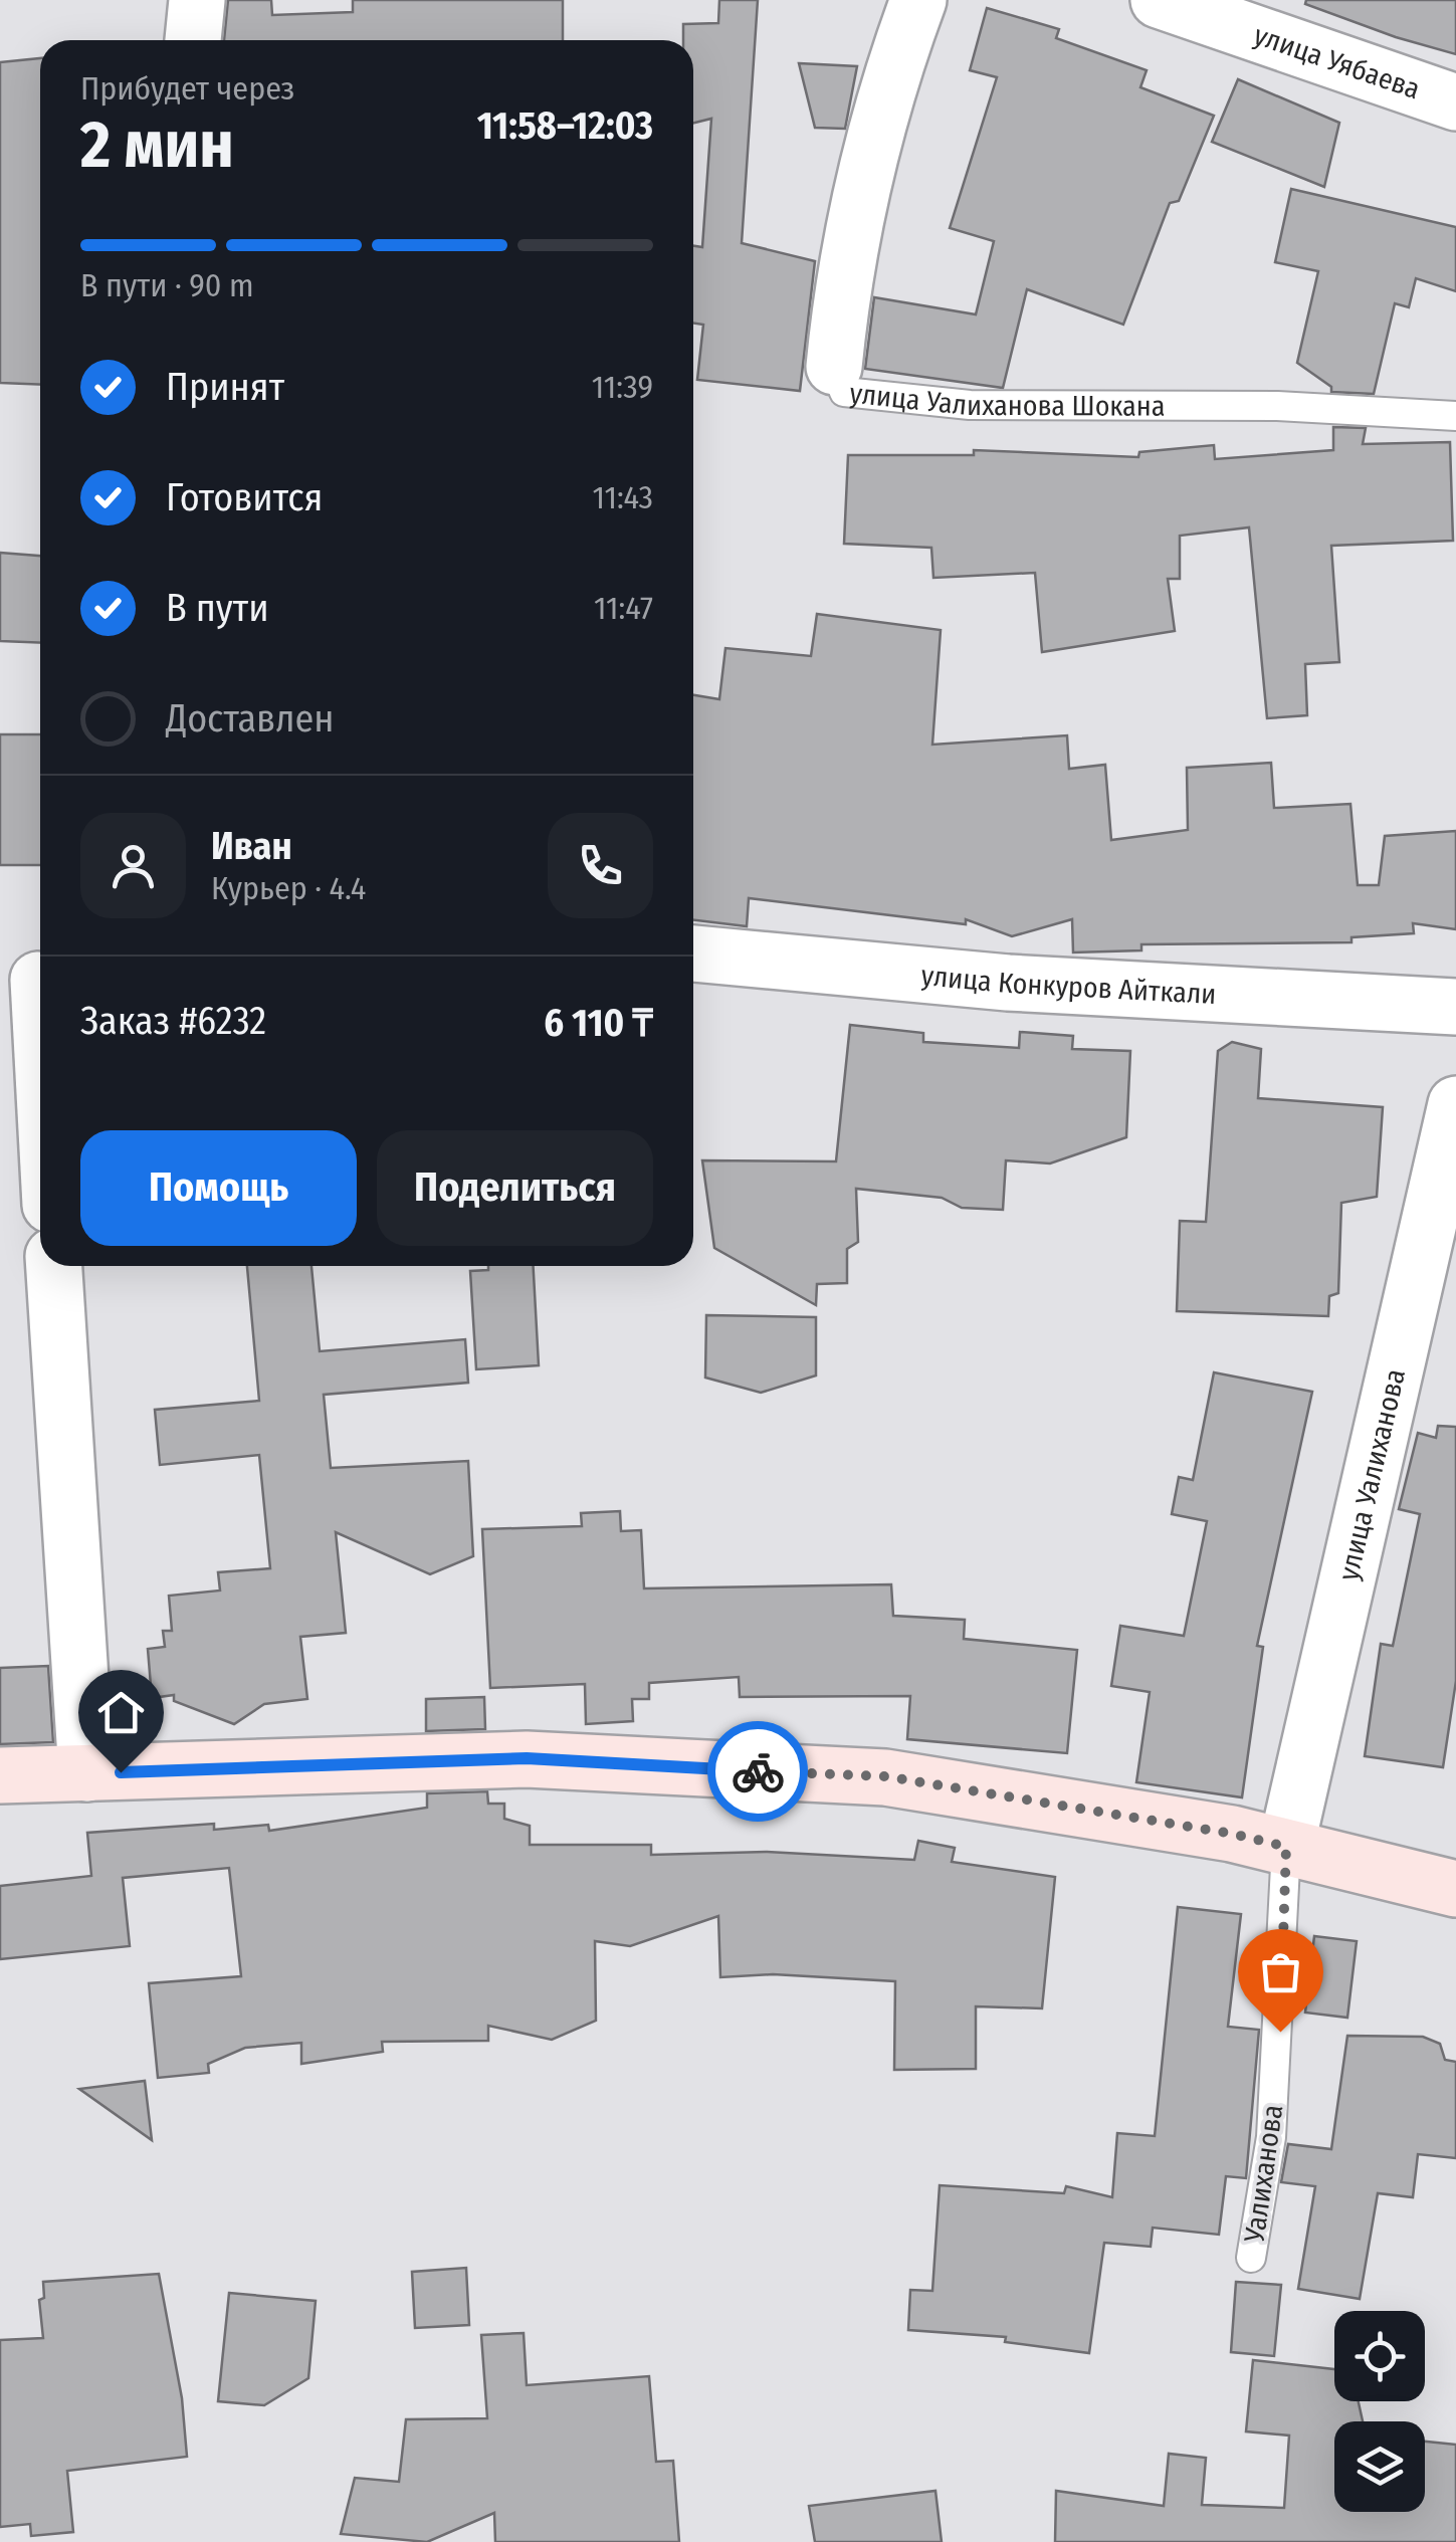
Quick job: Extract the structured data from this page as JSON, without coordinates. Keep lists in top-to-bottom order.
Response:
{
  "streets": {
    "street": [
      "улица Уябаева",
      "улица Уалиханова Шокана",
      "улица Конкуров Айткали",
      "улица Уалиханова"
    ],
    "lane": ["Уалиханова"]
  },
  "crossings": [
    ["улица Уалиханова", "Уалиханова"]
  ],
  "page": {
    "heading": ["2 мин", "Прибудет через", "11:58–12:03"],
    "panel": [
      "Иван",
      "Курьер · 4.4",
      "Заказ #6232",
      "6 110 ₸"
    ],
    "bar": "В пути · 90 m",
    "list": [
      ["Принят", "11:39"],
      ["Готовится", "11:43"],
      ["В пути", "11:47"],
      "Доставлен"
    ],
    "buttons": ["Помощь", "Поделиться"]
  }
}
